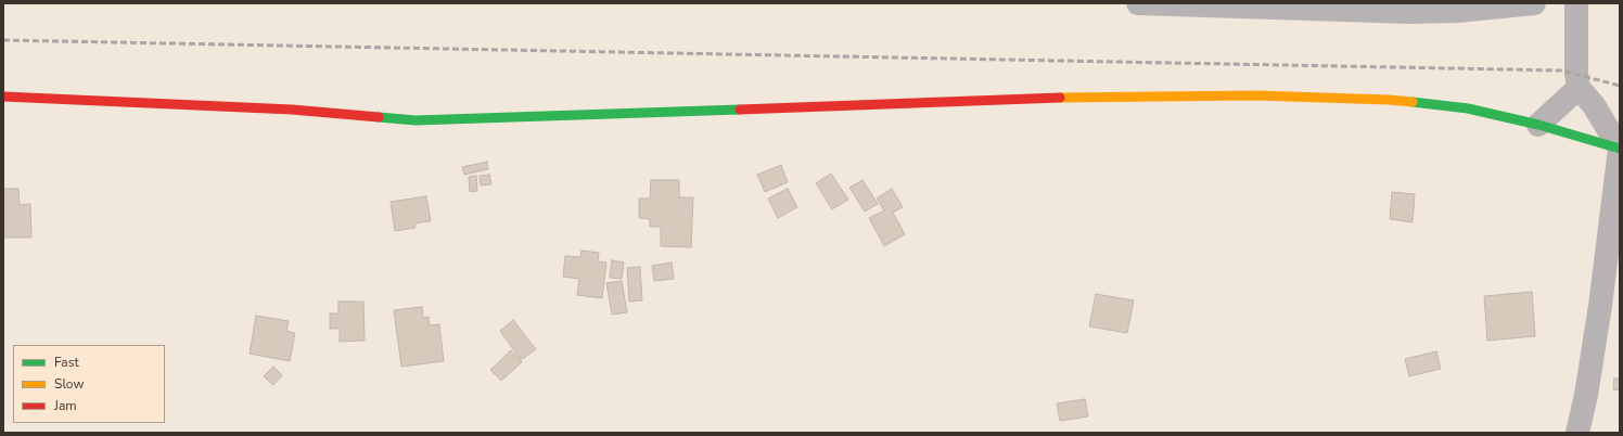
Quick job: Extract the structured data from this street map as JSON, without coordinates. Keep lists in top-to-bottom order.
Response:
{
  "legend": ["Fast", "Slow", "Jam"]
}
